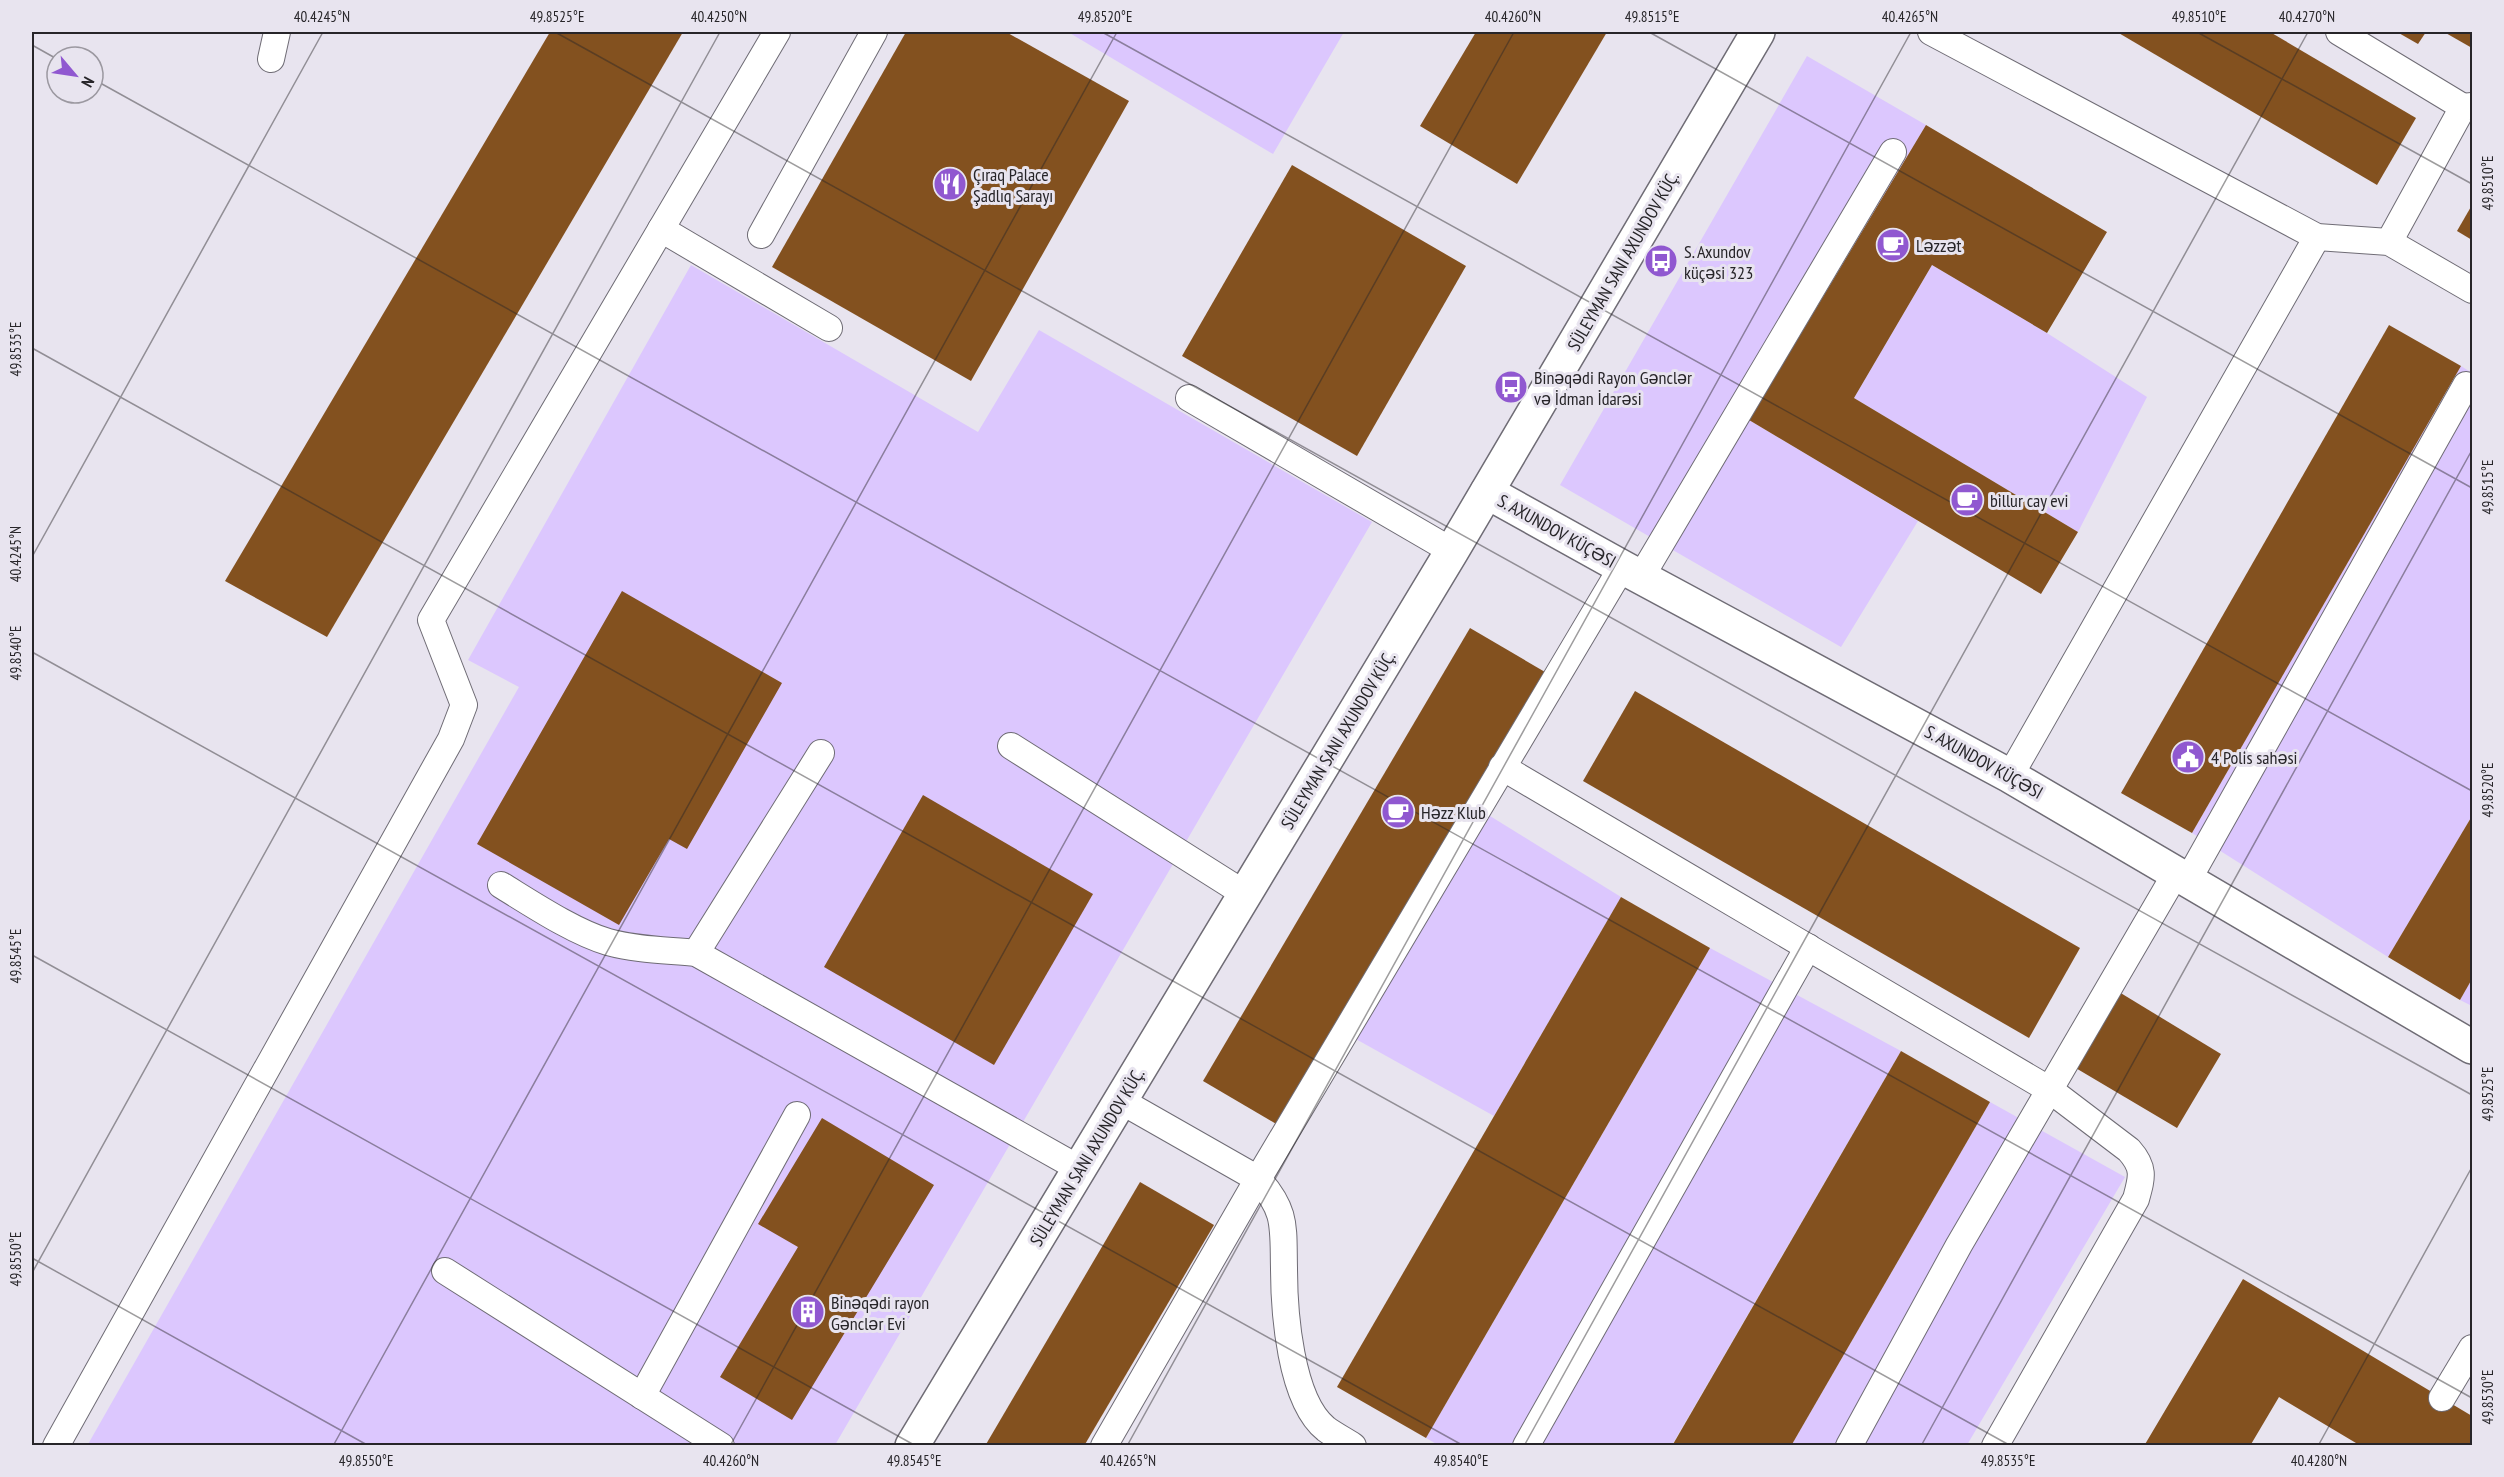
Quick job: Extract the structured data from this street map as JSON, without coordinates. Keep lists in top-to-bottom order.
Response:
{
  "streets": {
    "street": ["SÜLEYMAN SANI AXUNDOV KÜÇ.", "S. AXUNDOV KÜÇƏSI"]
  },
  "crossings": [
    ["SÜLEYMAN SANI AXUNDOV KÜÇ.", "S. AXUNDOV KÜÇƏSI"]
  ],
  "places": {
    "restaurant": ["Çıraq Palace Şadlıq Sarayı"],
    "cafe": ["Ləzzət", "billur cay evi", "Həzz Klub"],
    "bus stop": ["S. Axundov küçəsi 323", "Binəqədi Rayon Gənclər və İdman İdarəsi"],
    "public building": ["4 Polis sahəsi"],
    "building": ["Binəqədi rayon Gənclər Evi"]
  },
  "north": "bottom right",
  "coordinates": [
    "40.4245°N",
    "49.8525°E",
    "40.4250°N",
    "49.8520°E",
    "40.4260°N",
    "49.8515°E",
    "40.4265°N",
    "49.8510°E",
    "40.4270°N",
    "49.8535°E",
    "49.8540°E",
    "49.8545°E",
    "49.8550°E",
    "49.8530°E",
    "40.4280°N"
  ]
}
